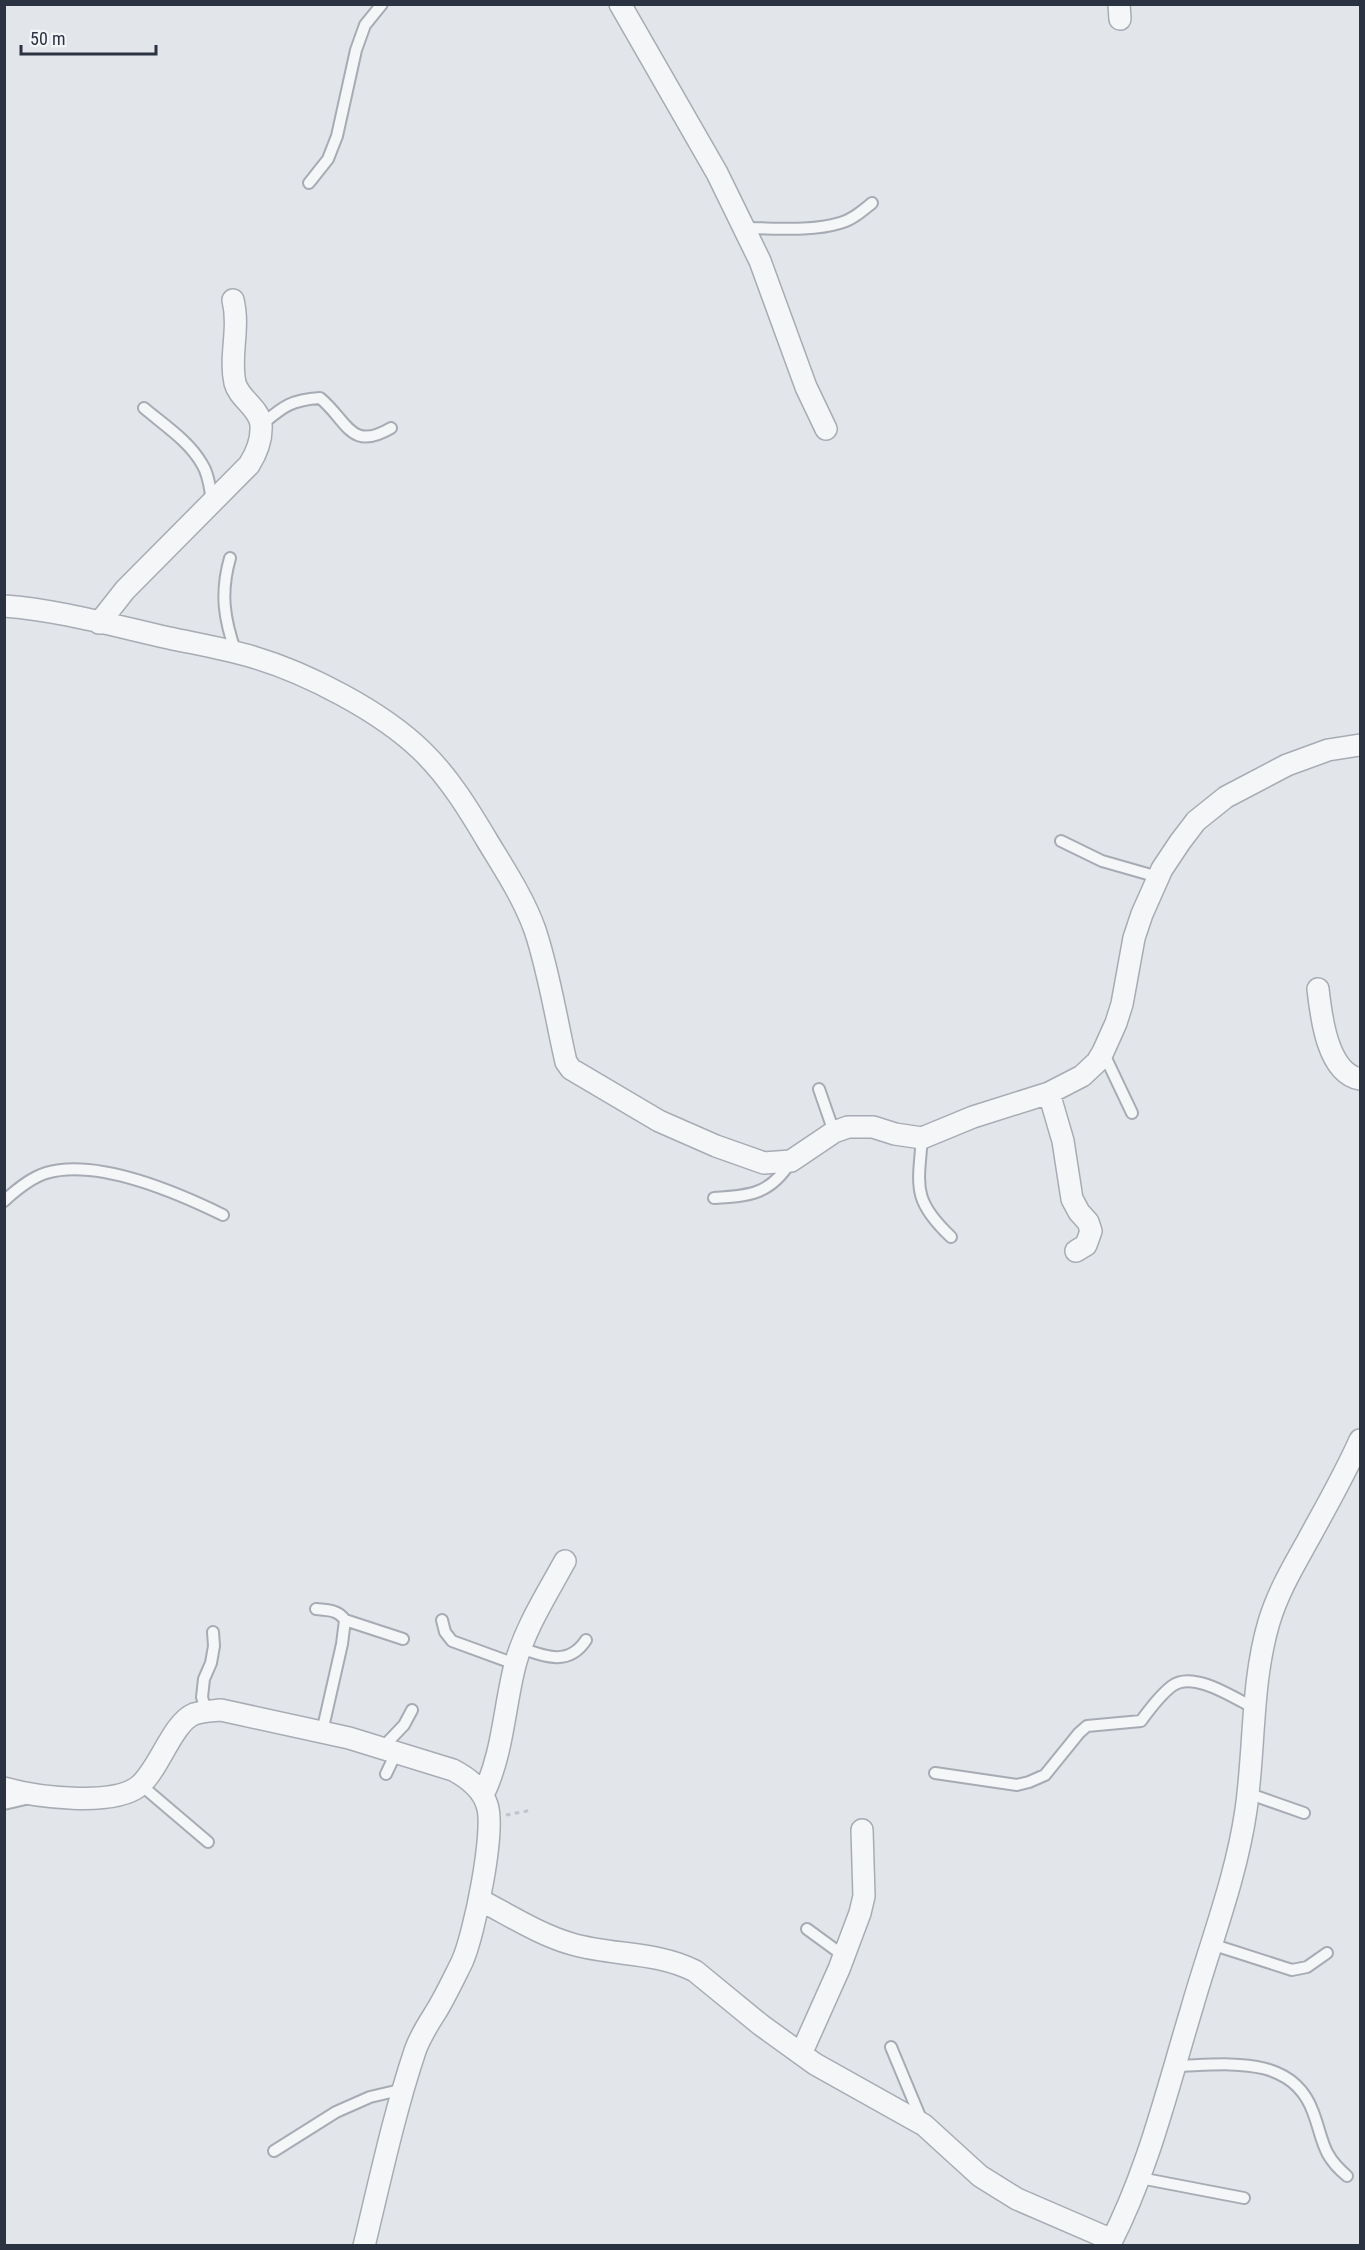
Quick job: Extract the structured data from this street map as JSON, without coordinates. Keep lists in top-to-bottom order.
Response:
{
  "scale_bar": "50 m"
}
